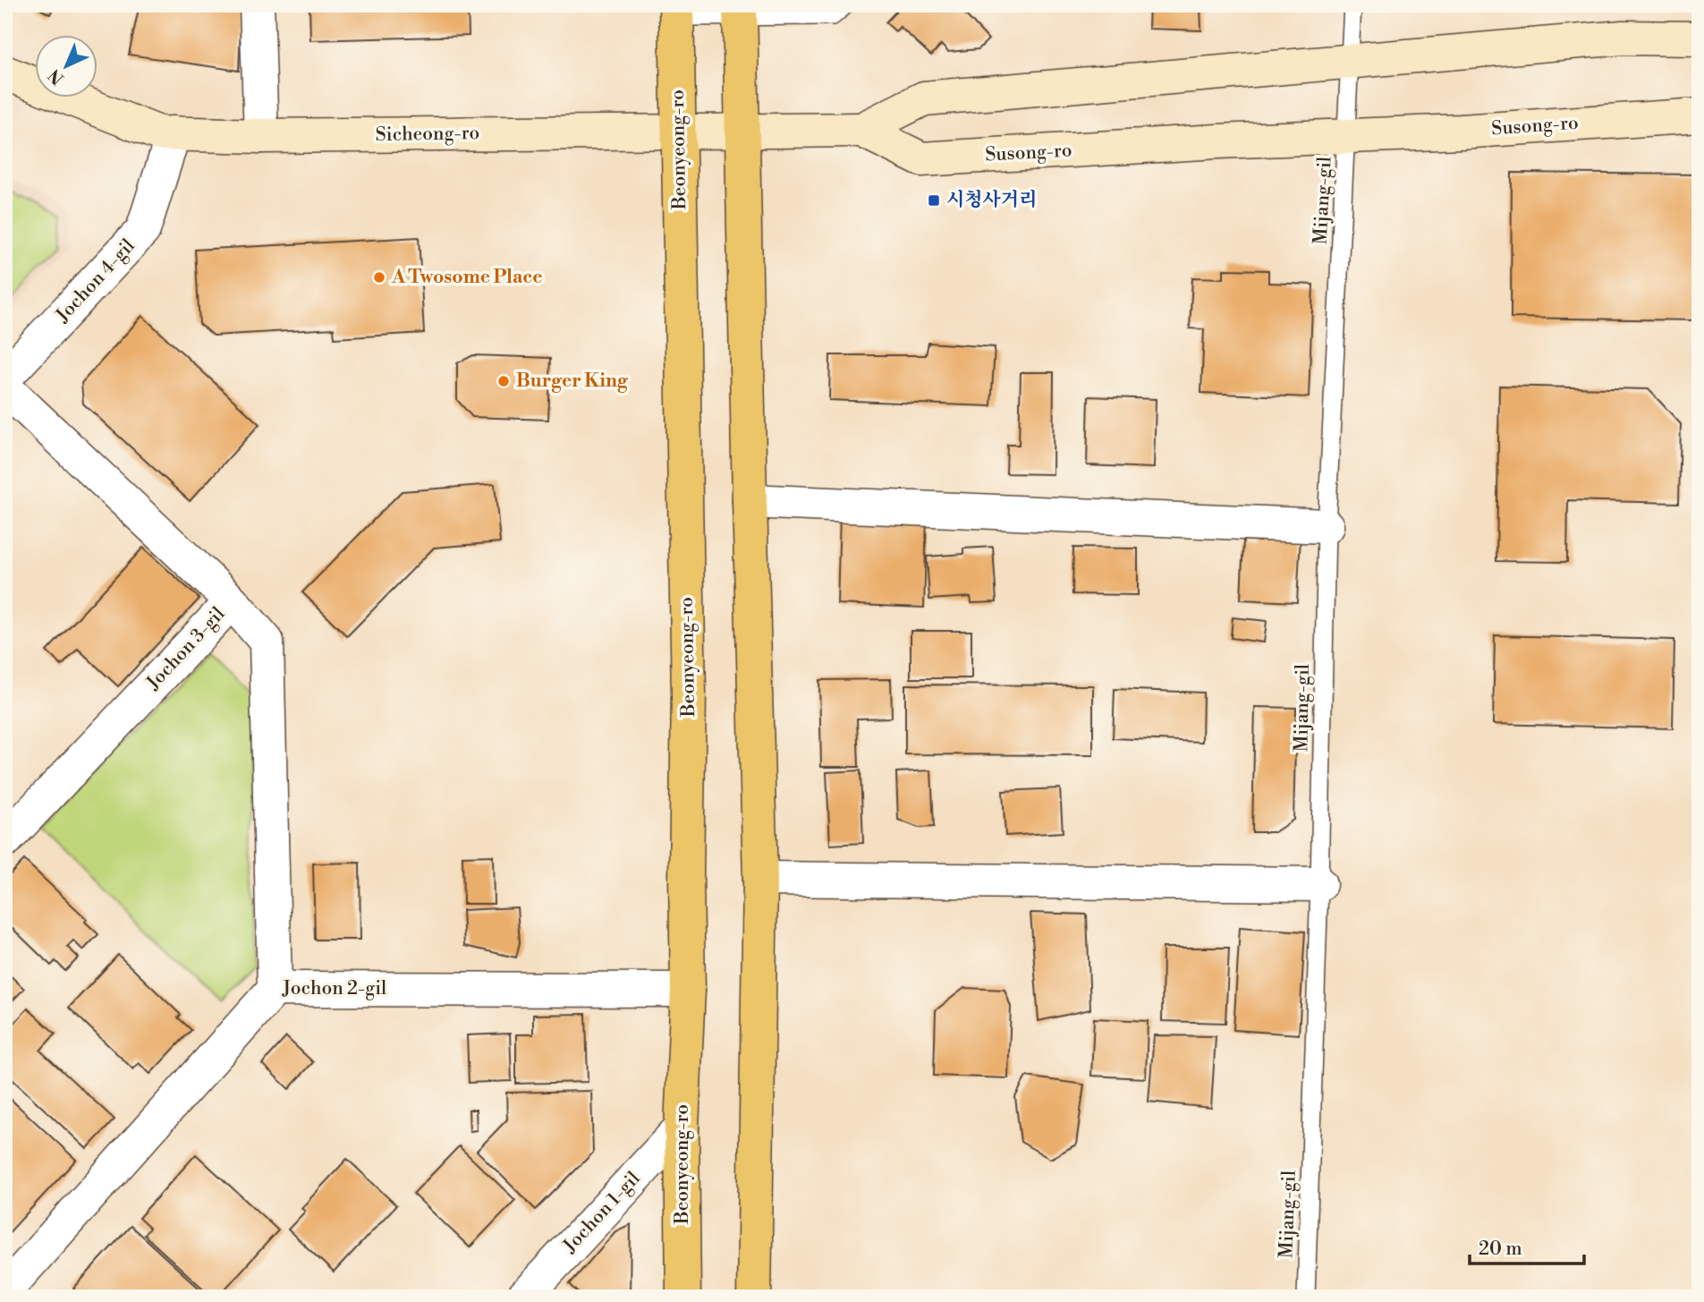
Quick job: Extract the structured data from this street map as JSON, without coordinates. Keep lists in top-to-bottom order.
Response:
{
  "streets": {
    "main road": ["Beonyeong-ro"],
    "street": [
      "Susong-ro",
      "Sicheong-ro",
      "Jochon 4-gil",
      "Jochon 3-gil",
      "Jochon 2-gil",
      "Jochon 1-gil"
    ],
    "lane": ["Mijang-gil"]
  },
  "crossings": [
    ["Susong-ro", "Sicheong-ro"],
    ["Susong-ro", "Mijang-gil"],
    ["Sicheong-ro", "Beonyeong-ro"],
    ["Sicheong-ro", "Jochon 4-gil"],
    ["Beonyeong-ro", "Jochon 2-gil"],
    ["Beonyeong-ro", "Jochon 1-gil"]
  ],
  "places": {
    "transit": ["시청사거리"],
    "other": ["A Twosome Place", "Burger King"]
  },
  "scale_bar": "20 m",
  "north": "bottom left"
}
